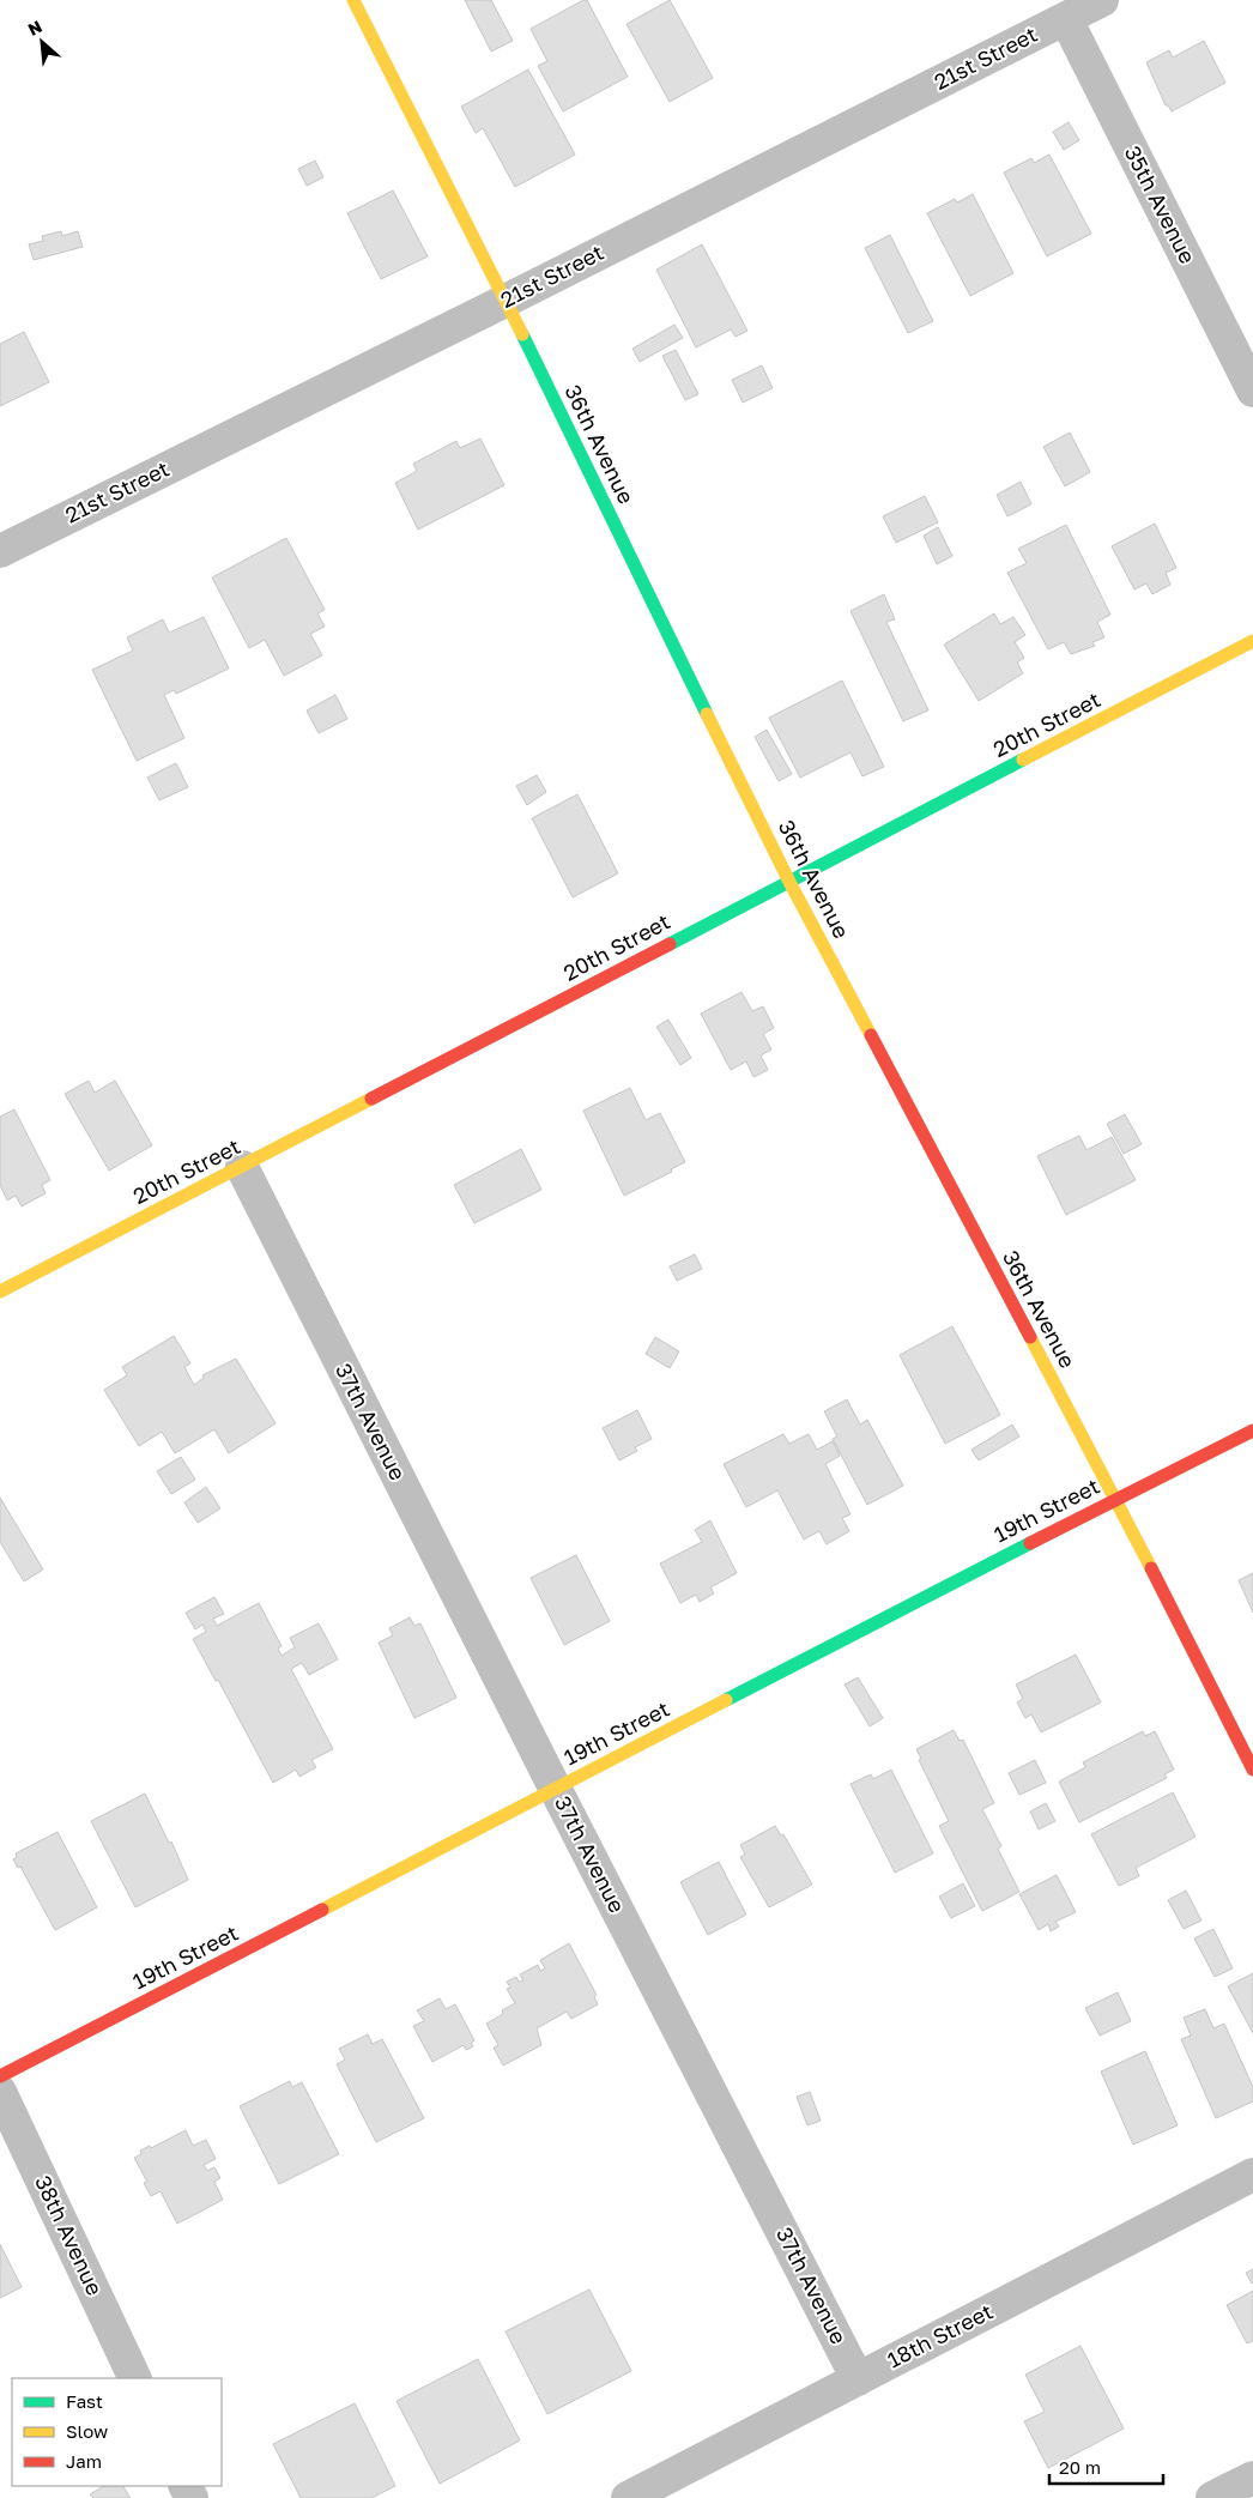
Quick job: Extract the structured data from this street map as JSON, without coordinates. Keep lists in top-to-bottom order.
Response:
{
  "streets": {
    "street": [
      "21st Street",
      "35th Avenue",
      "36th Avenue",
      "20th Street",
      "37th Avenue",
      "19th Street",
      "38th Avenue",
      "18th Street"
    ]
  },
  "crossings": [
    ["21st Street", "35th Avenue"],
    ["21st Street", "36th Avenue"],
    ["36th Avenue", "20th Street"],
    ["36th Avenue", "19th Street"],
    ["20th Street", "37th Avenue"],
    ["37th Avenue", "19th Street"],
    ["37th Avenue", "18th Street"]
  ],
  "legend": ["Fast", "Slow", "Jam"],
  "scale_bar": "20 m",
  "north": "top left"
}
